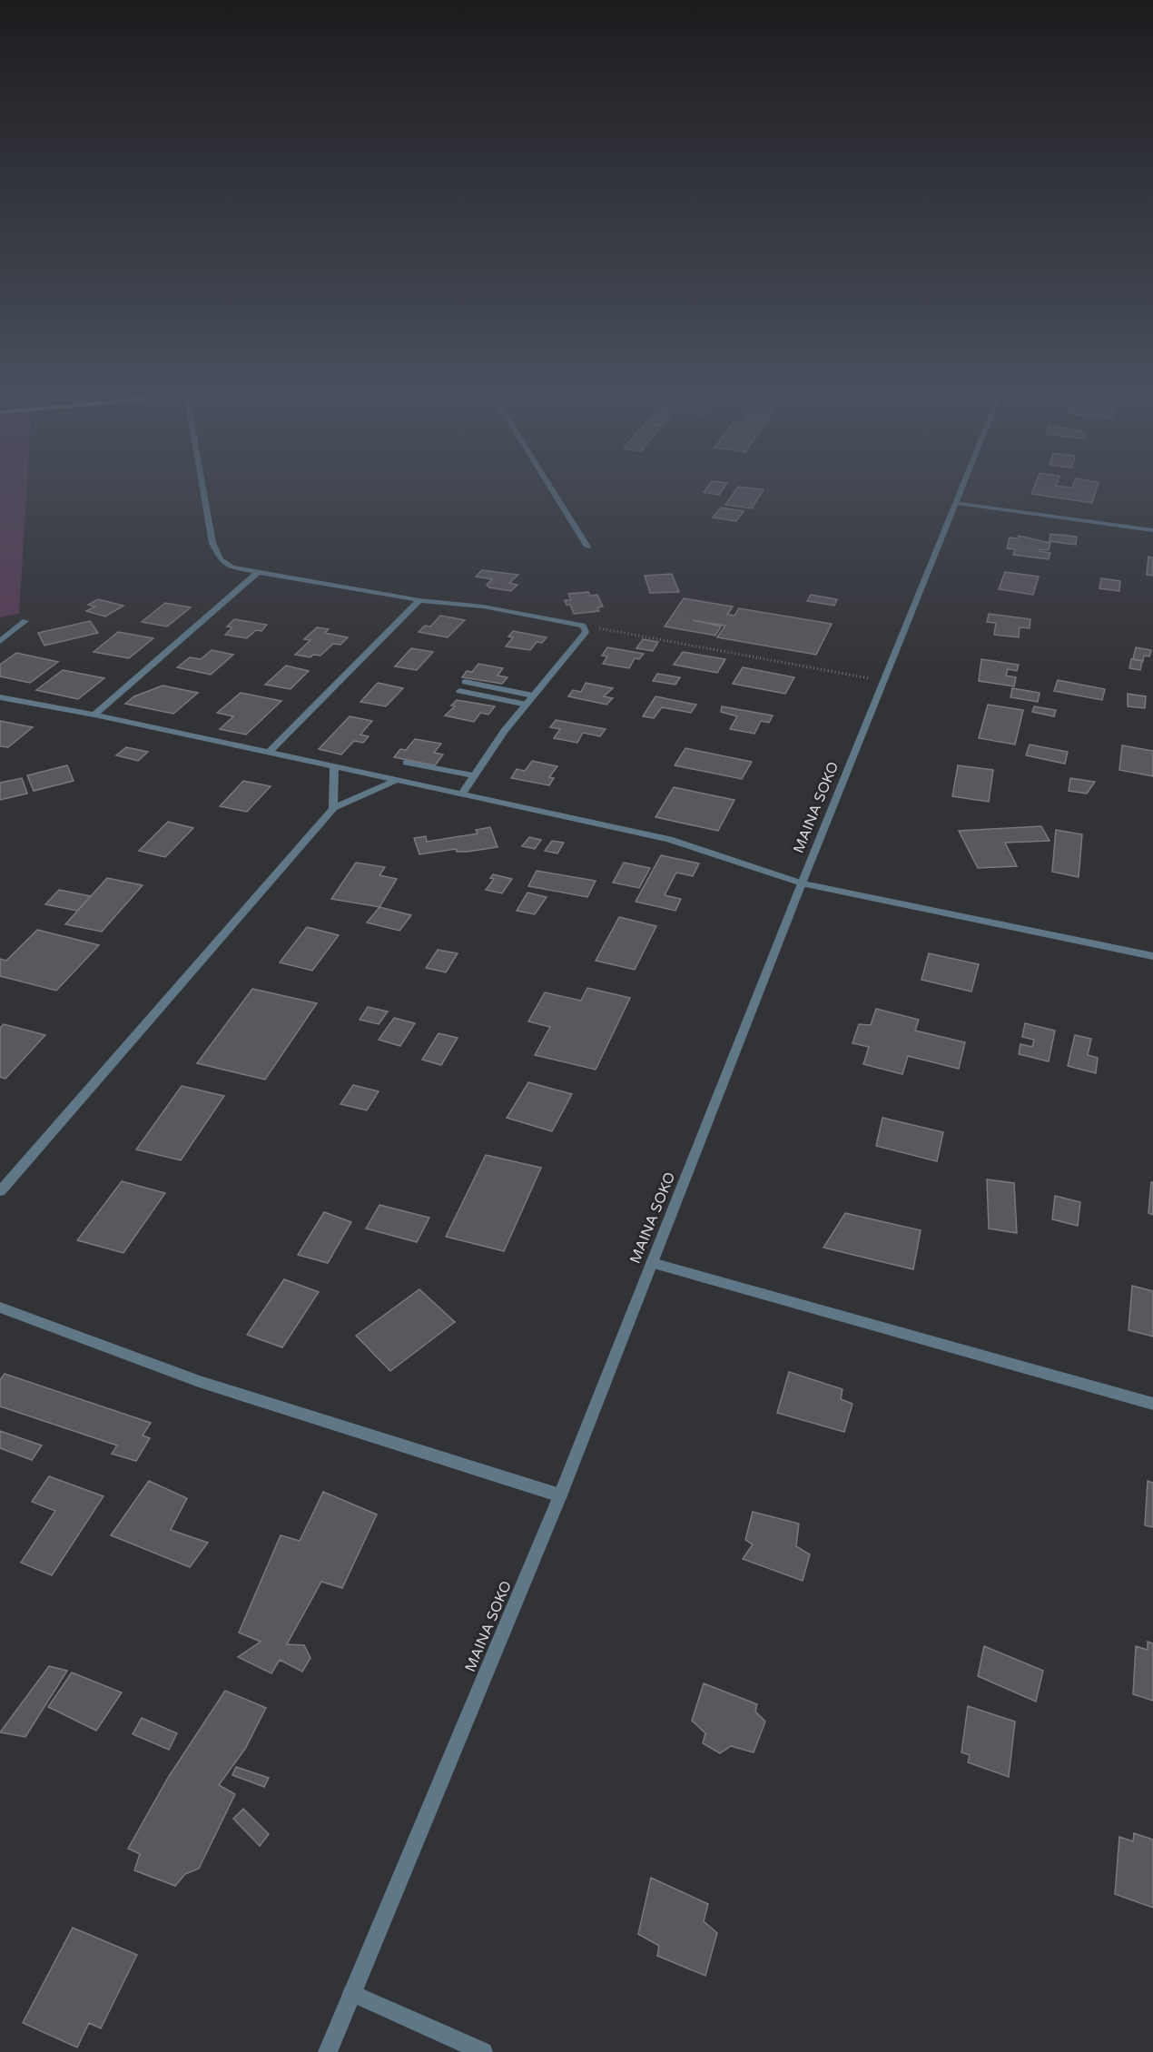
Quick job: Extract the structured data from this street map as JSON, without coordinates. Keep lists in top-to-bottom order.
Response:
{
  "streets": {
    "street": ["MAINA SOKO"]
  }
}
